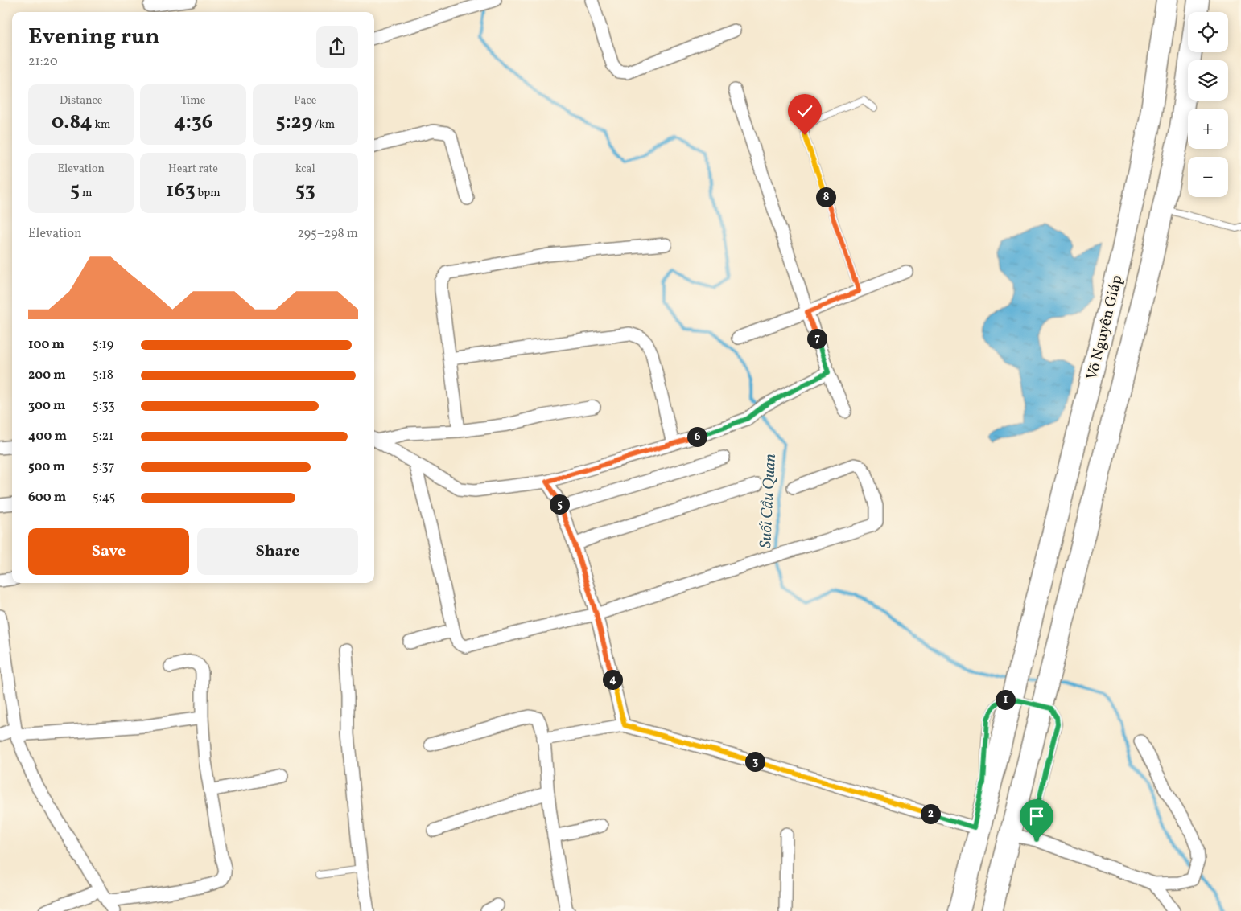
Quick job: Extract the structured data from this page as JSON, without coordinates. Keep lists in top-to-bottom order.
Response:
{
  "streets": {
    "highway": ["Võ Nguyên Giáp"]
  },
  "water": ["Suối Cầu Quan"],
  "page": {
    "map_buttons": ["+", "−"],
    "heading": ["Evening run", "21:20"],
    "stats": [
      ["Distance", "0.84 km"],
      ["Time", "4:36"],
      ["Pace", "5:29 /km"],
      ["Elevation", "5 m"],
      ["Heart rate", "163 bpm"],
      ["kcal", "53"]
    ],
    "pins": [
      "8",
      "7",
      "6",
      "5",
      "4",
      "1",
      "3",
      "2"
    ],
    "chart": ["Elevation", "295–298 m"],
    "list": [
      {
        "name": "100 m",
        "note": "5:19"
      },
      {
        "name": "200 m",
        "note": "5:18"
      },
      {
        "name": "300 m",
        "note": "5:33"
      },
      {
        "name": "400 m",
        "note": "5:21"
      },
      {
        "name": "500 m",
        "note": "5:37"
      },
      {
        "name": "600 m",
        "note": "5:45"
      }
    ],
    "buttons": ["Save", "Share"]
  }
}
